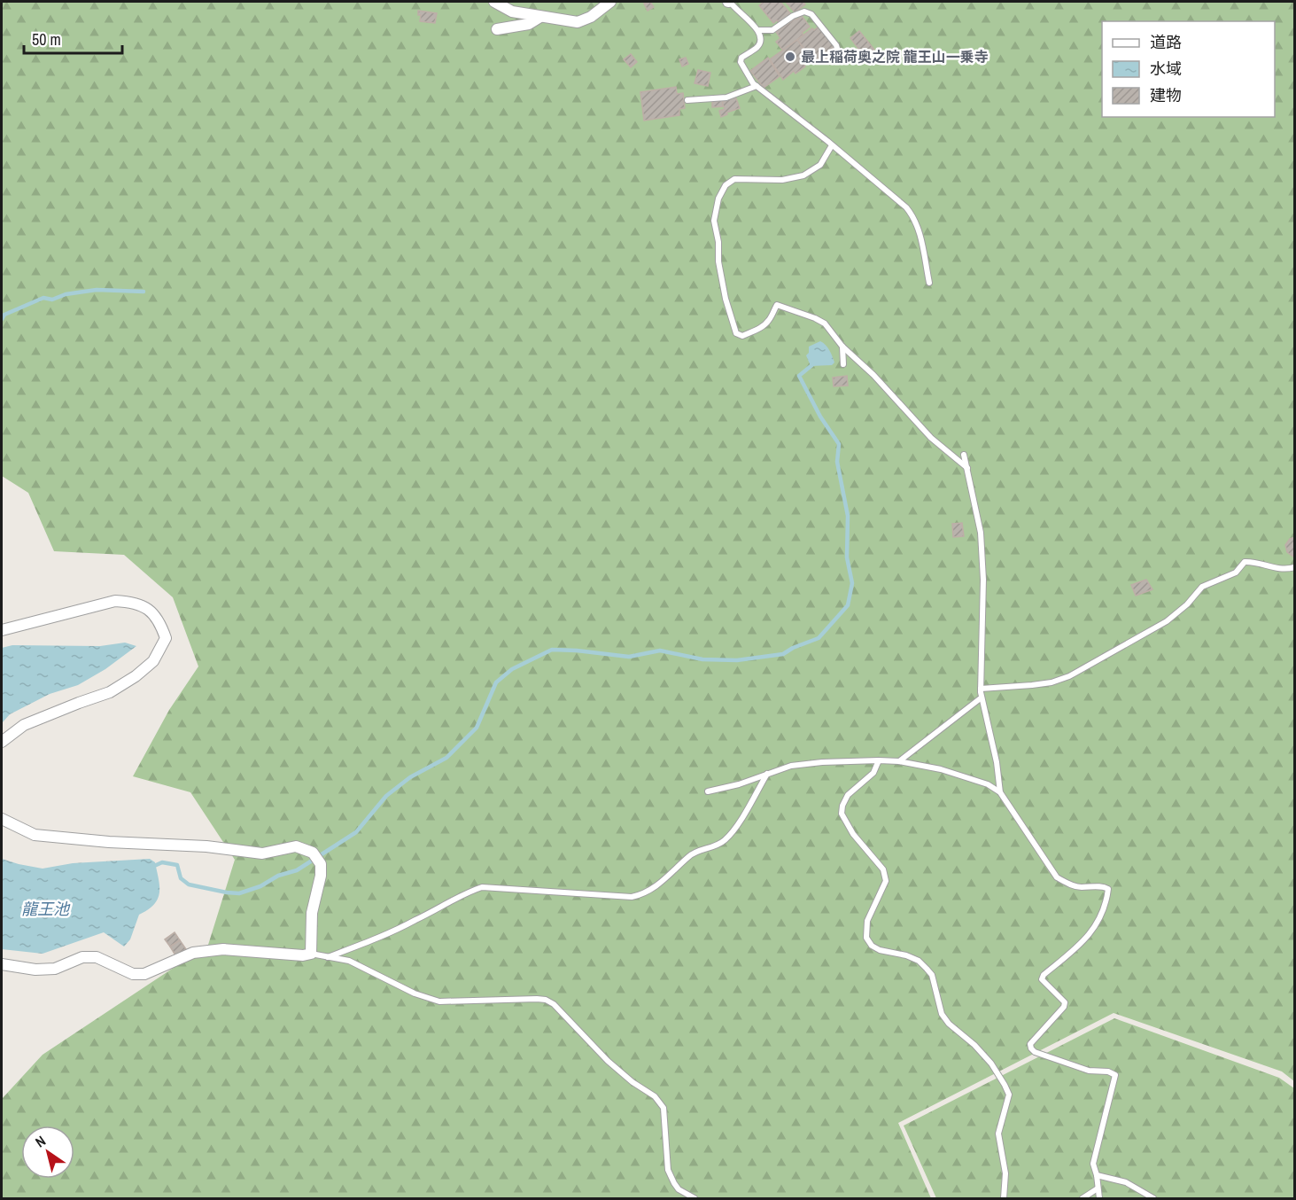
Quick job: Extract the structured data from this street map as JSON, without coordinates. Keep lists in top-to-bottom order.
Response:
{
  "water": ["龍王池"],
  "places": ["最上稲荷奥之院 龍王山一乗寺"],
  "legend": ["道路", "水域", "建物"],
  "scale_bar": "50 m",
  "north": "top left"
}
